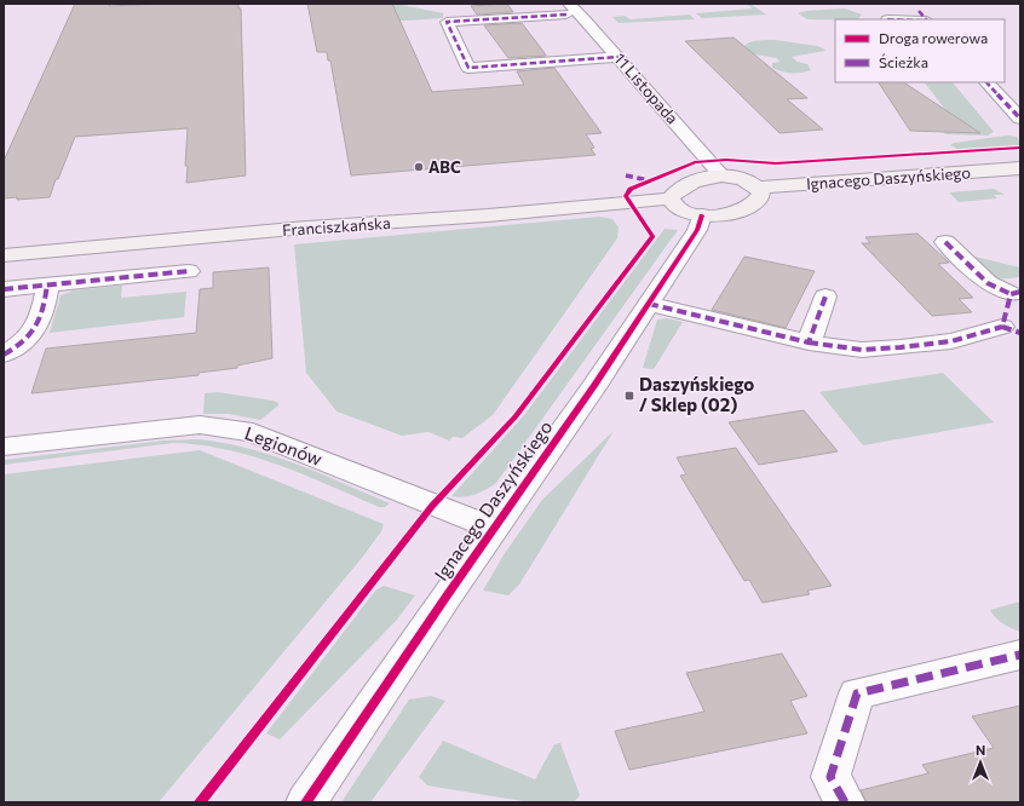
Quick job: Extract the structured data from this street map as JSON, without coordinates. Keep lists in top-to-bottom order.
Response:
{
  "streets": {
    "street": [
      "11 Listopada",
      "Ignacego Daszyńskiego",
      "Franciszkańska",
      "Legionów"
    ]
  },
  "crossings": [
    ["Ignacego Daszyńskiego", "Legionów"]
  ],
  "places": {
    "other": ["ABC"],
    "transit": ["Daszyńskiego / Sklep (02)"]
  },
  "legend": ["Droga rowerowa", "Ścieżka"],
  "north": "top"
}
